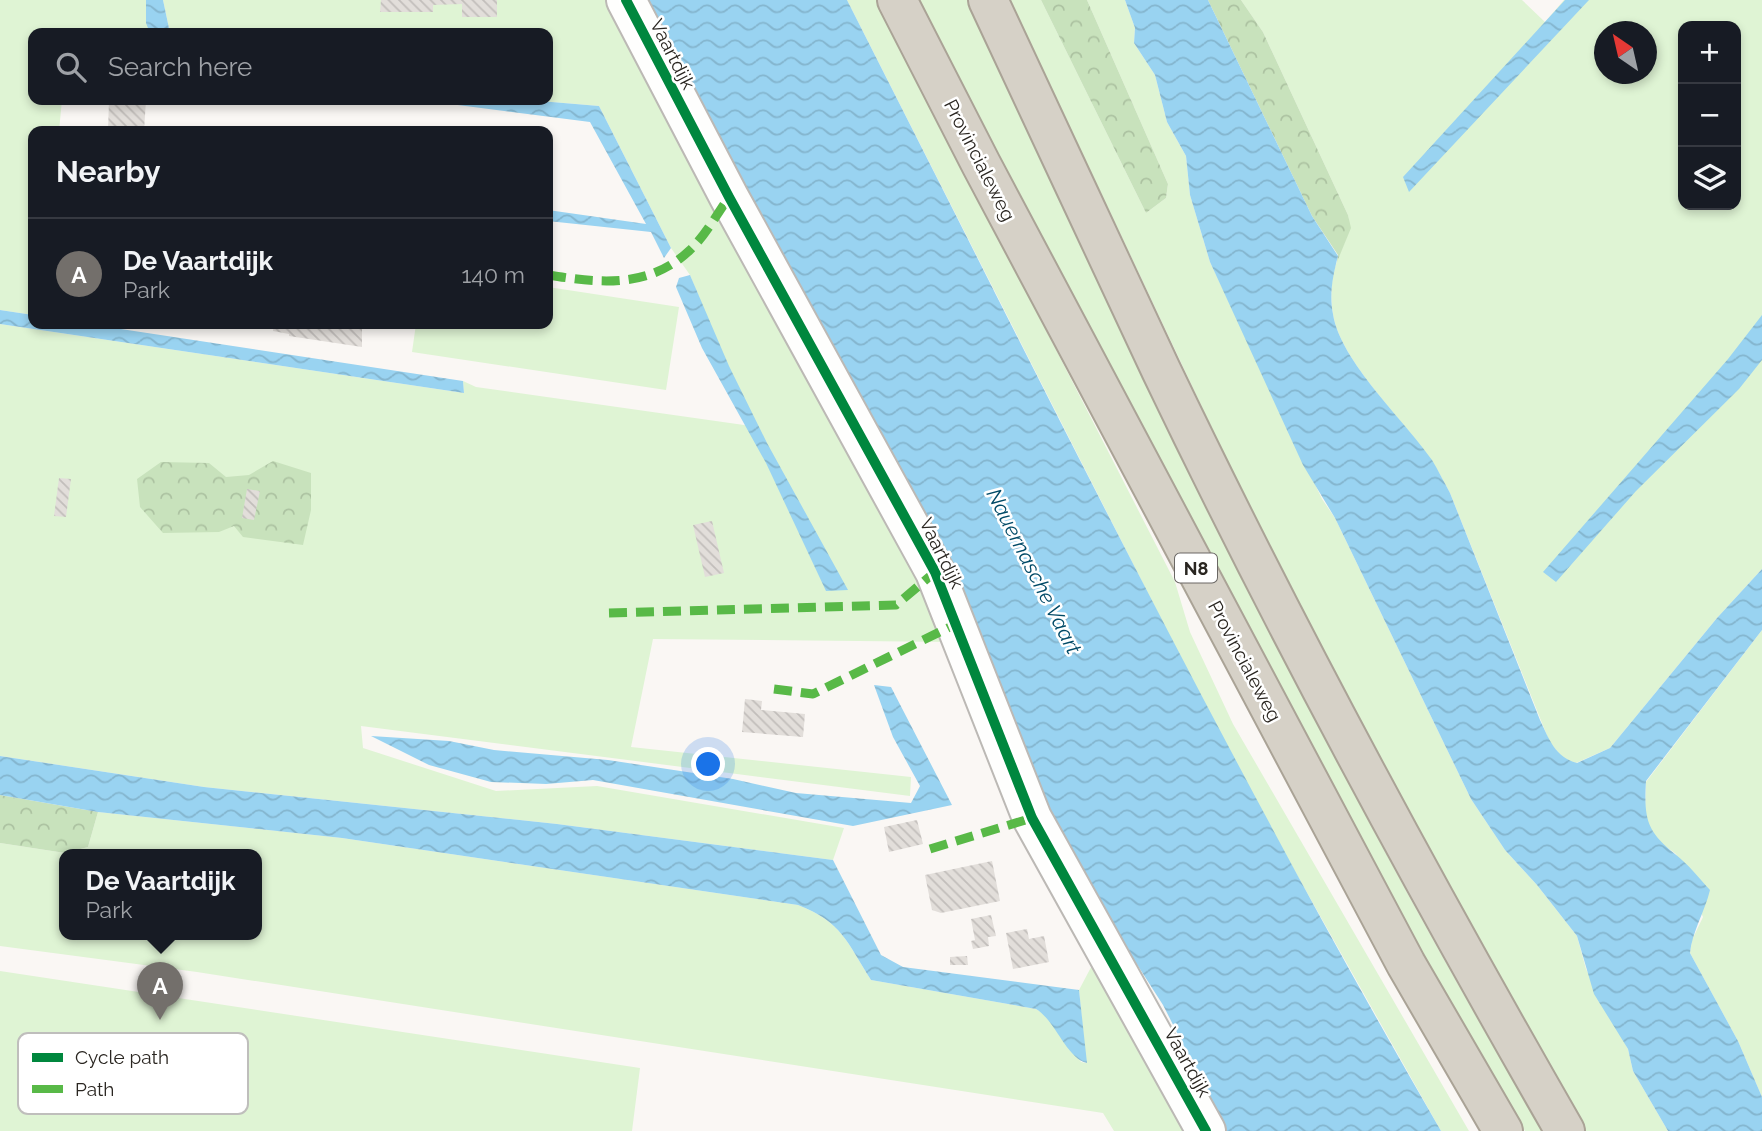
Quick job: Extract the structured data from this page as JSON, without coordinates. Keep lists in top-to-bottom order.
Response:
{
  "streets": {
    "highway": ["Provincialeweg", "N8"],
    "street": ["Vaartdijk"]
  },
  "water": ["Nauernasche Vaart"],
  "legend": ["Cycle path", "Path"],
  "north": "top left",
  "page": {
    "map_buttons": ["+", "−"],
    "search": "Search here",
    "heading": "Nearby",
    "list": [
      {
        "mark": "A",
        "name": "De Vaartdijk",
        "note": "Park",
        "value": "140 m"
      }
    ],
    "popup": ["De Vaartdijk", "Park"],
    "pins": "A"
  }
}
